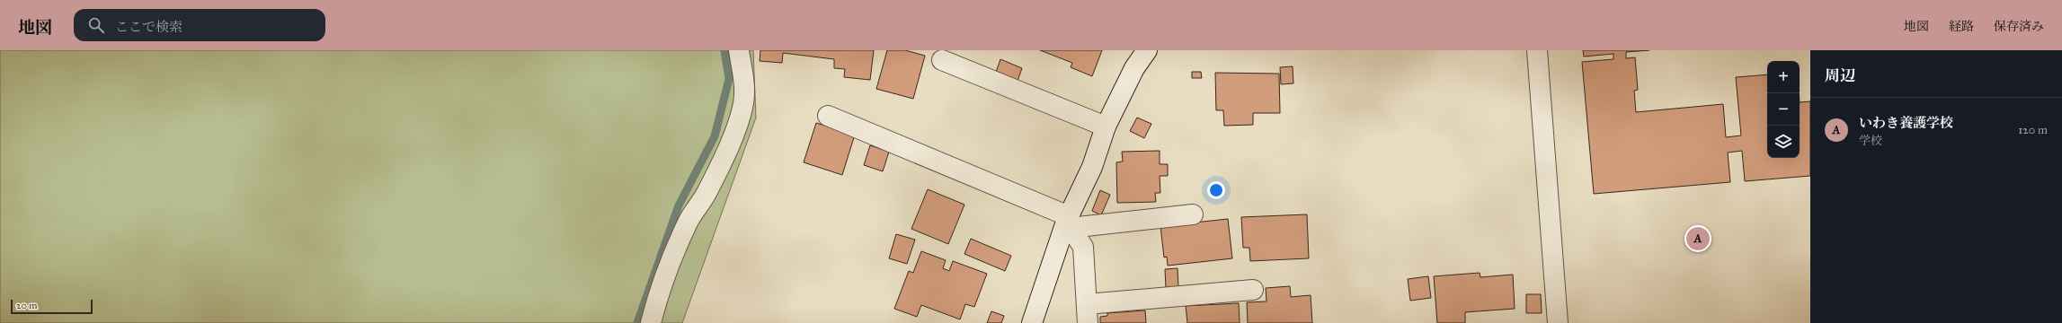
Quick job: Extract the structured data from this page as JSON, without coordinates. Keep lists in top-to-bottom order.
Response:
{
  "scale_bar": "20 m",
  "page": {
    "header": "地図",
    "search": "ここで検索",
    "nav": ["地図", "経路", "保存済み"],
    "heading": "周辺",
    "map_buttons": ["+", "−"],
    "list": [
      {
        "mark": "A",
        "name": "いわき養護学校",
        "note": "学校",
        "value": "120 m"
      }
    ],
    "pins": "A",
    "scale": "20 m"
  }
}
